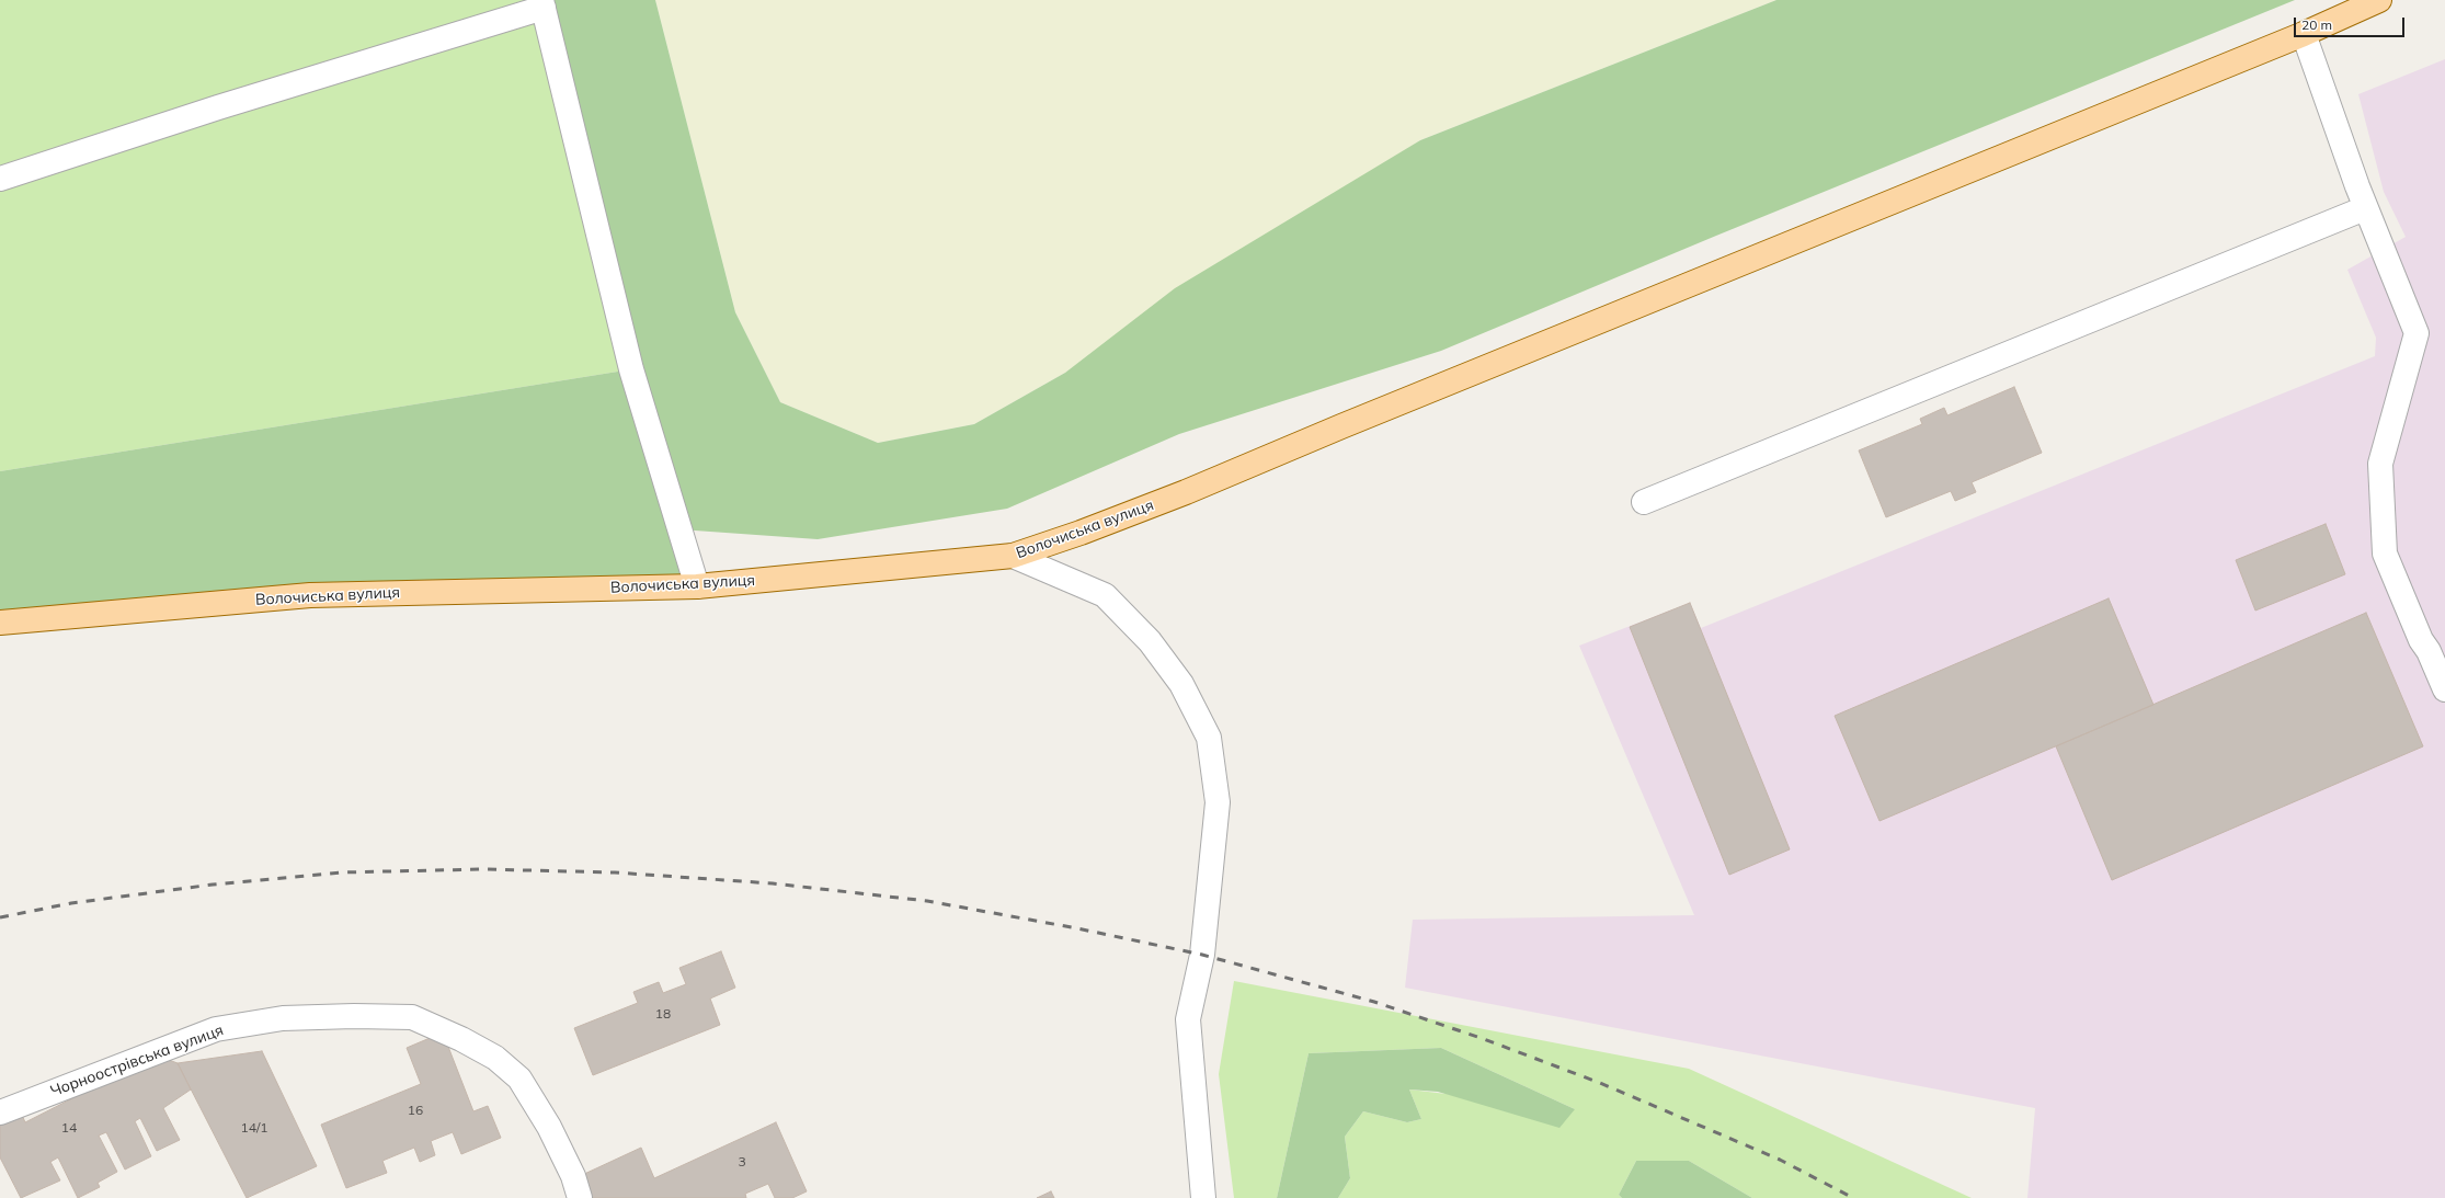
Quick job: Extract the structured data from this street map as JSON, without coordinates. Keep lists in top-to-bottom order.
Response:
{
  "streets": {
    "main road": ["Волочиська вулиця"],
    "street": ["Чорноострівська вулиця"]
  },
  "house_numbers": [
    "18",
    "16",
    "14",
    "14/1",
    "3"
  ],
  "scale_bar": "20 m"
}
